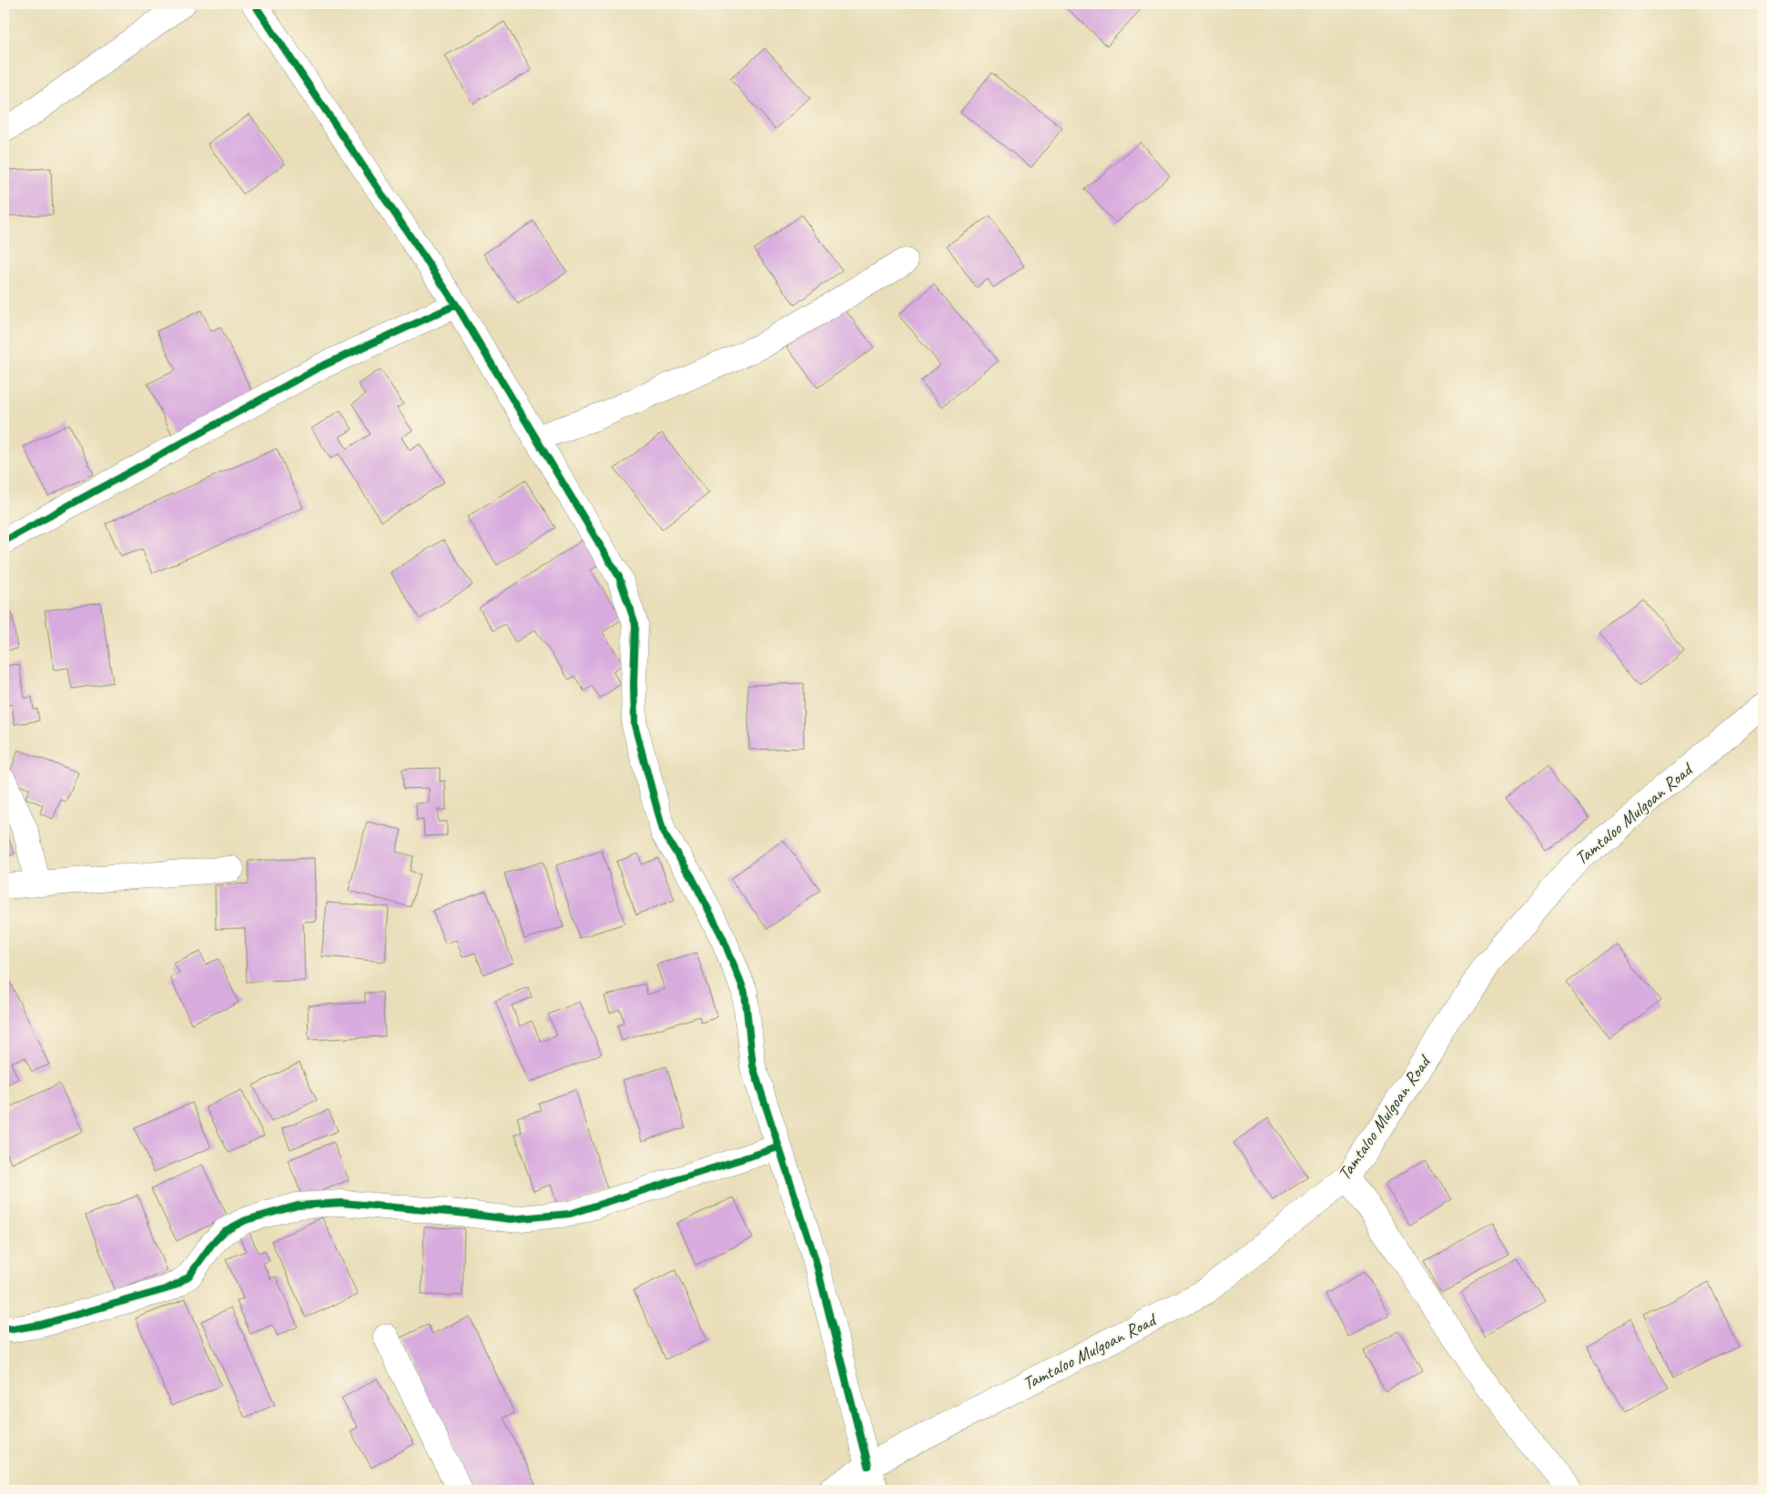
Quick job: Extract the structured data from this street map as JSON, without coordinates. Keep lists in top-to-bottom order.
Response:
{
  "streets": {
    "street": ["Tamtaloo Mulgoan Road"]
  }
}
